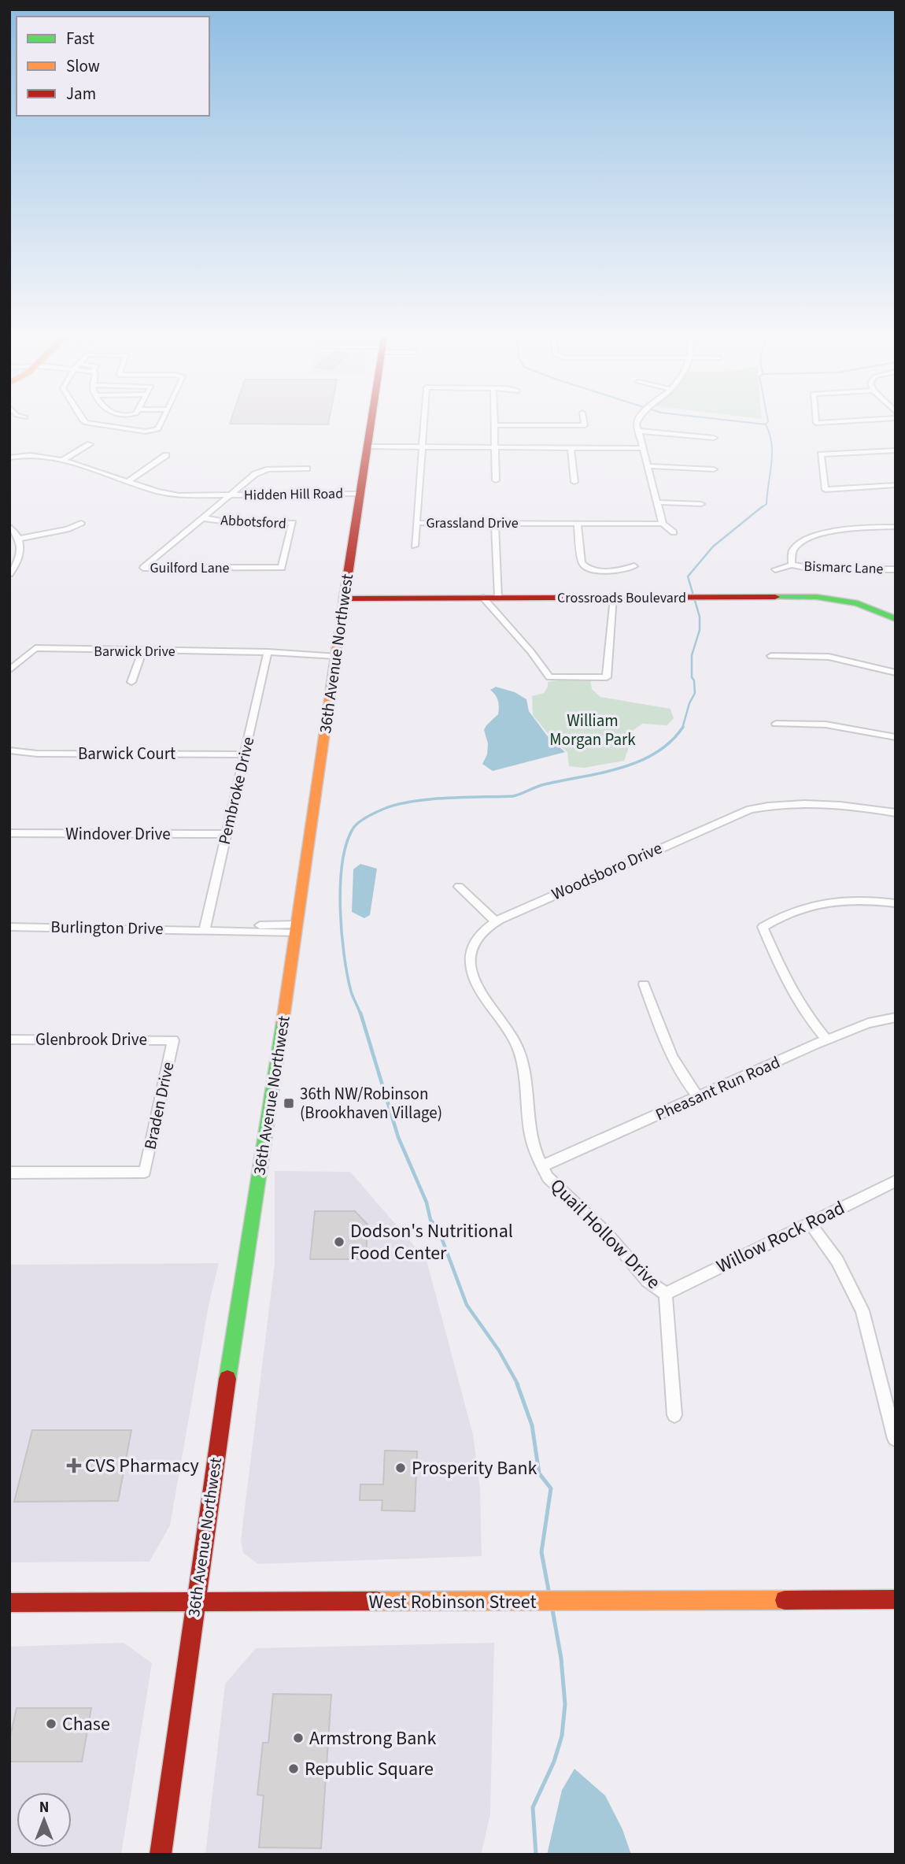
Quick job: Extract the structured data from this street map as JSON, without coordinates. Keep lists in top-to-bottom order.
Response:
{
  "streets": {
    "main road": ["Crossroads Boulevard", "36th Avenue Northwest", "West Robinson Street"],
    "street": [
      "Hidden Hill Road",
      "Abbotsford",
      "Grassland Drive",
      "Guilford Lane",
      "Bismarc Lane",
      "Barwick Drive",
      "Barwick Court",
      "Pembroke Drive",
      "Windover Drive",
      "Woodsboro Drive",
      "Burlington Drive",
      "Glenbrook Drive",
      "Pheasant Run Road",
      "Braden Drive",
      "Quail Hollow Drive",
      "Willow Rock Road"
    ]
  },
  "crossings": [
    ["Hidden Hill Road", "Guilford Lane"],
    ["Hidden Hill Road", "36th Avenue Northwest"],
    ["Abbotsford", "Guilford Lane"],
    ["Crossroads Boulevard", "36th Avenue Northwest"],
    ["Barwick Drive", "36th Avenue Northwest"],
    ["Barwick Drive", "Pembroke Drive"],
    ["36th Avenue Northwest", "Burlington Drive"],
    ["36th Avenue Northwest", "West Robinson Street"],
    ["Barwick Court", "Pembroke Drive"],
    ["Pembroke Drive", "Windover Drive"],
    ["Pembroke Drive", "Burlington Drive"],
    ["Woodsboro Drive", "Quail Hollow Drive"],
    ["Glenbrook Drive", "Braden Drive"],
    ["Pheasant Run Road", "Quail Hollow Drive"],
    ["Quail Hollow Drive", "Willow Rock Road"]
  ],
  "parks": ["William Morgan Park"],
  "places": {
    "transit": ["36th NW/Robinson (Brookhaven Village)"],
    "other": [
      "Dodson's Nutritional Food Center",
      "Prosperity Bank",
      "Chase",
      "Armstrong Bank",
      "Republic Square"
    ],
    "health": ["CVS Pharmacy"]
  },
  "legend": ["Fast", "Slow", "Jam"],
  "north": "top"
}
